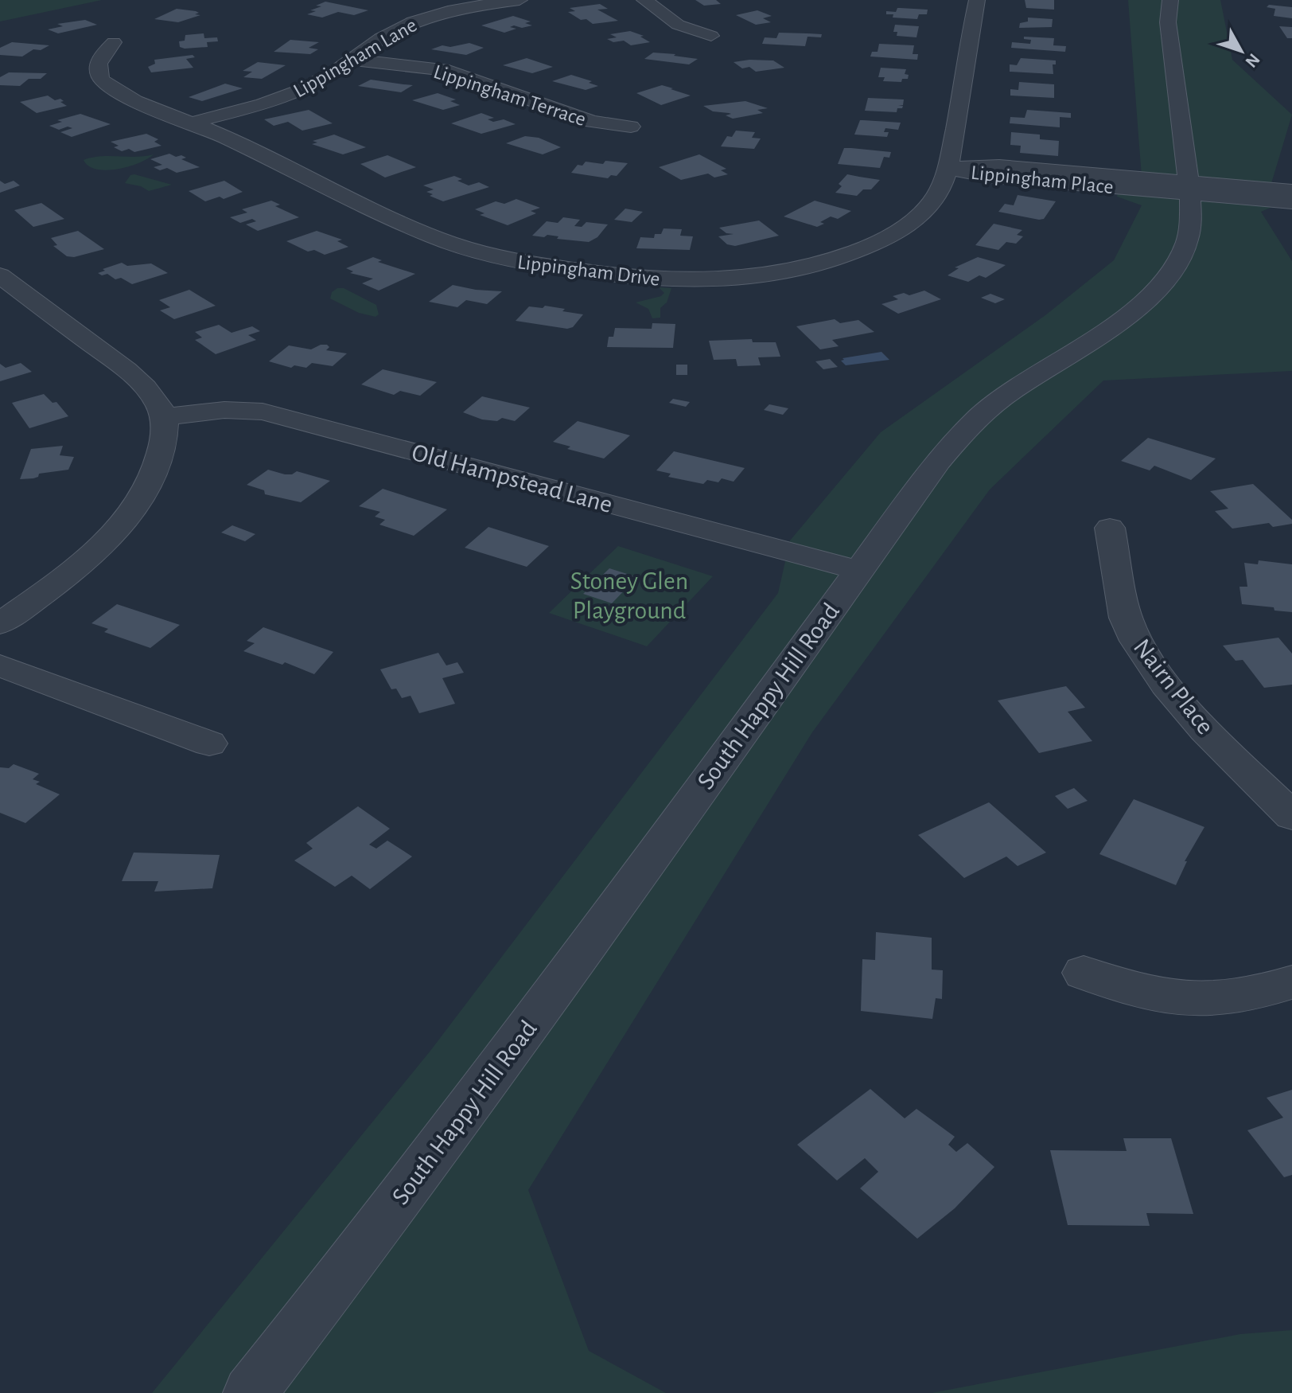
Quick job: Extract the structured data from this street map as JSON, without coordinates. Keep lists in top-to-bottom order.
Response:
{
  "streets": {
    "street": [
      "Lippingham Lane",
      "Lippingham Terrace",
      "Lippingham Place",
      "Lippingham Drive",
      "Old Hampstead Lane",
      "Nairn Place",
      "South Happy Hill Road"
    ]
  },
  "crossings": [
    ["Lippingham Lane", "Lippingham Terrace"],
    ["Lippingham Lane", "Lippingham Drive"],
    ["Lippingham Place", "Lippingham Drive"],
    ["Lippingham Place", "South Happy Hill Road"],
    ["Old Hampstead Lane", "South Happy Hill Road"]
  ],
  "parks": ["Stoney Glen Playground"],
  "north": "bottom right"
}
